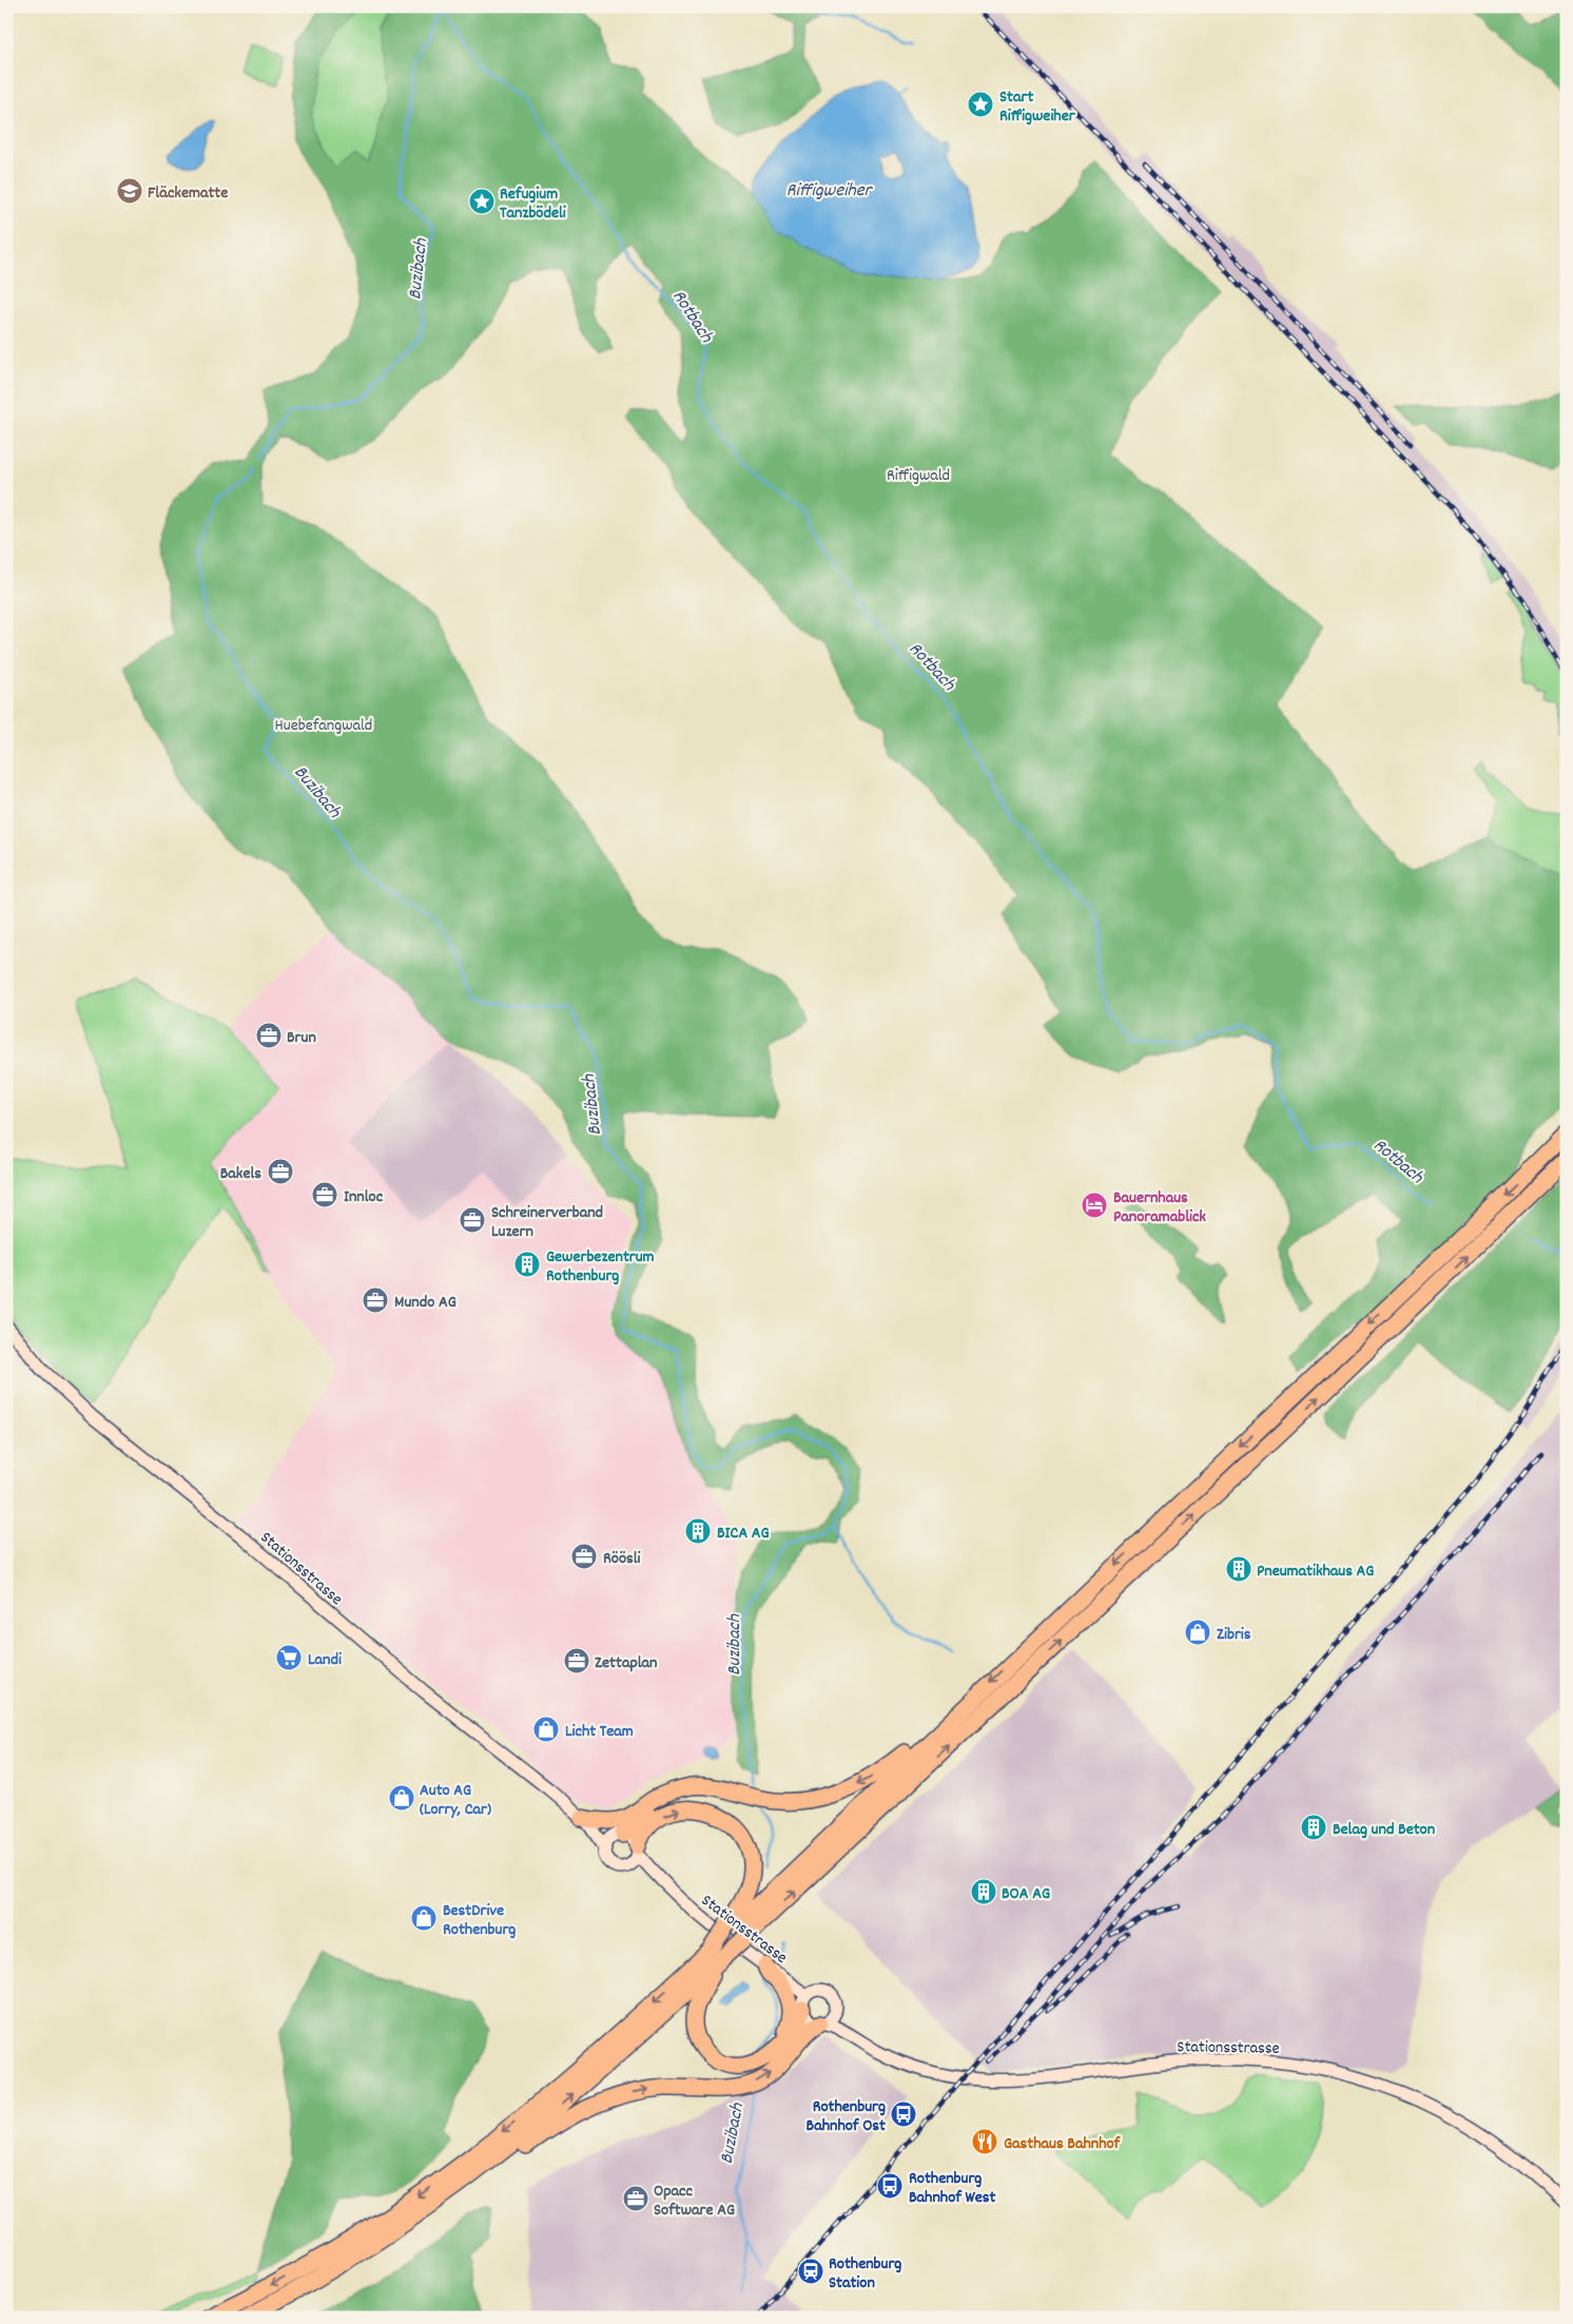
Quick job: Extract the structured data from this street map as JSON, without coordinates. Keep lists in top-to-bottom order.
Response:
{
  "streets": {
    "main road": ["Stationsstrasse"]
  },
  "water": ["Riffigweiher", "Buzibach", "Rotbach"],
  "parks": ["Riffigwald", "Huebefangwald"],
  "places": {
    "place": ["Start Riffigweiher", "Refugium Tanzbödeli"],
    "school or university": ["Fläckematte"],
    "office": [
      "Brun",
      "Bakels",
      "Innloc",
      "Schreinerverband Luzern",
      "Mundo AG",
      "Röösli",
      "Zettaplan",
      "Opacc Software AG"
    ],
    "hotel": ["Bauernhaus Panoramablick"],
    "building": [
      "Gewerbezentrum Rothenburg",
      "BICA AG",
      "Pneumatikhaus AG",
      "Belag und Beton",
      "BOA AG"
    ],
    "shop": [
      "Zibris",
      "Licht Team",
      "Auto AG (Lorry, Car)",
      "BestDrive Rothenburg"
    ],
    "supermarket": ["Landi"],
    "bus stop": ["Rothenburg Bahnhof Ost", "Rothenburg Bahnhof West"],
    "restaurant": ["Gasthaus Bahnhof"],
    "station": ["Rothenburg Station"]
  }
}
